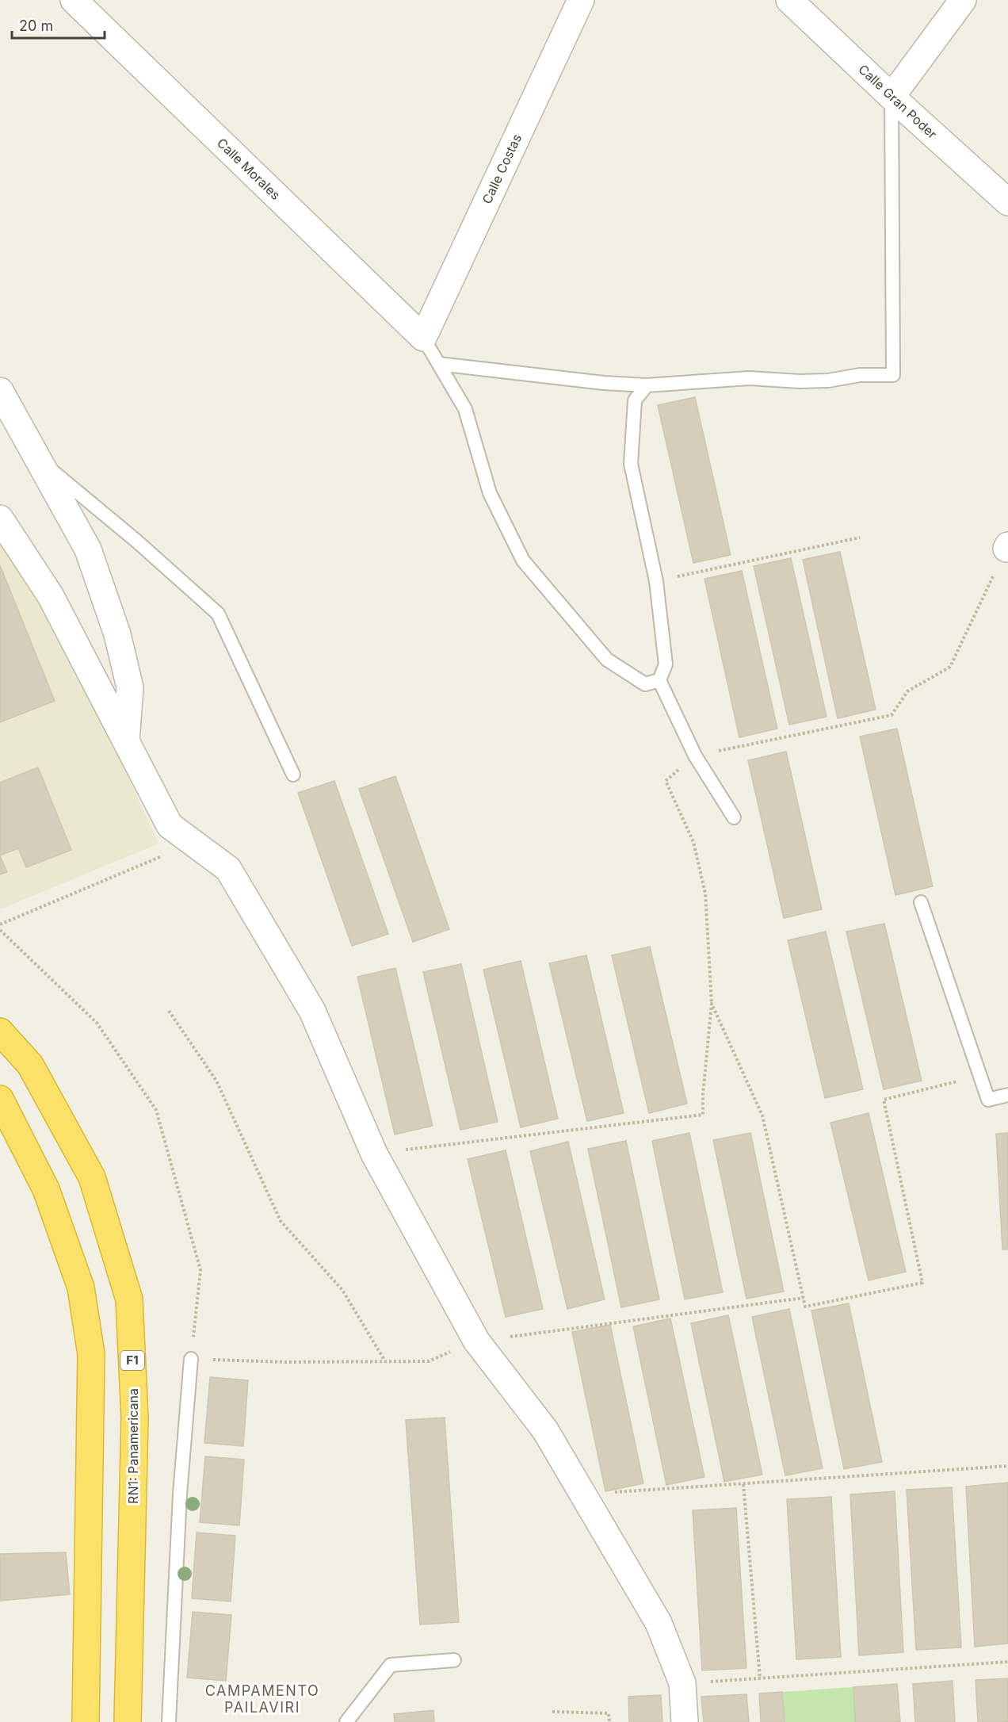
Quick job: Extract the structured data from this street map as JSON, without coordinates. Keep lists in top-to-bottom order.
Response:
{
  "streets": {
    "highway": ["F1", "RN1: Panamericana"],
    "street": ["Calle Gran Poder", "Calle Morales", "Calle Costas"]
  },
  "crossings": [
    ["Calle Morales", "Calle Costas"]
  ],
  "districts": ["CAMPAMENTO PAILAVIRI"],
  "scale_bar": "20 m"
}
